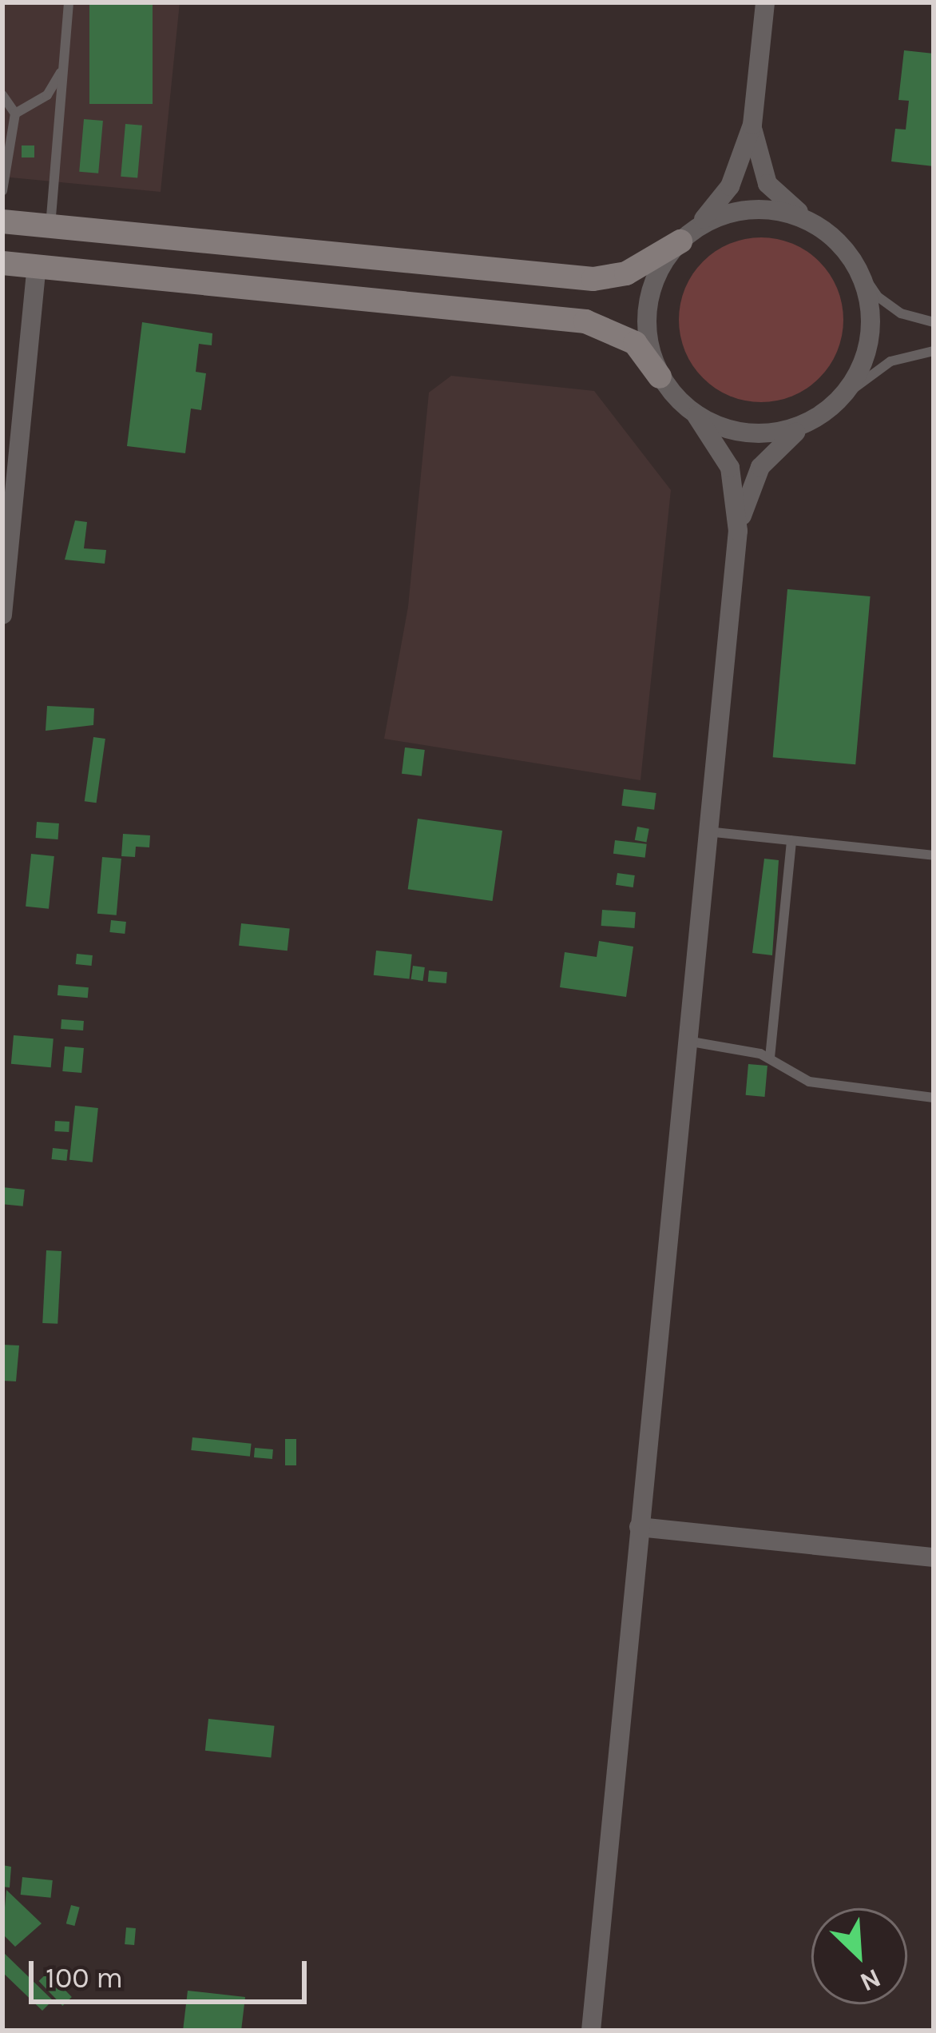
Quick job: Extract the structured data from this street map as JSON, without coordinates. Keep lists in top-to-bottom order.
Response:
{
  "scale_bar": "100 m",
  "north": "bottom right"
}
